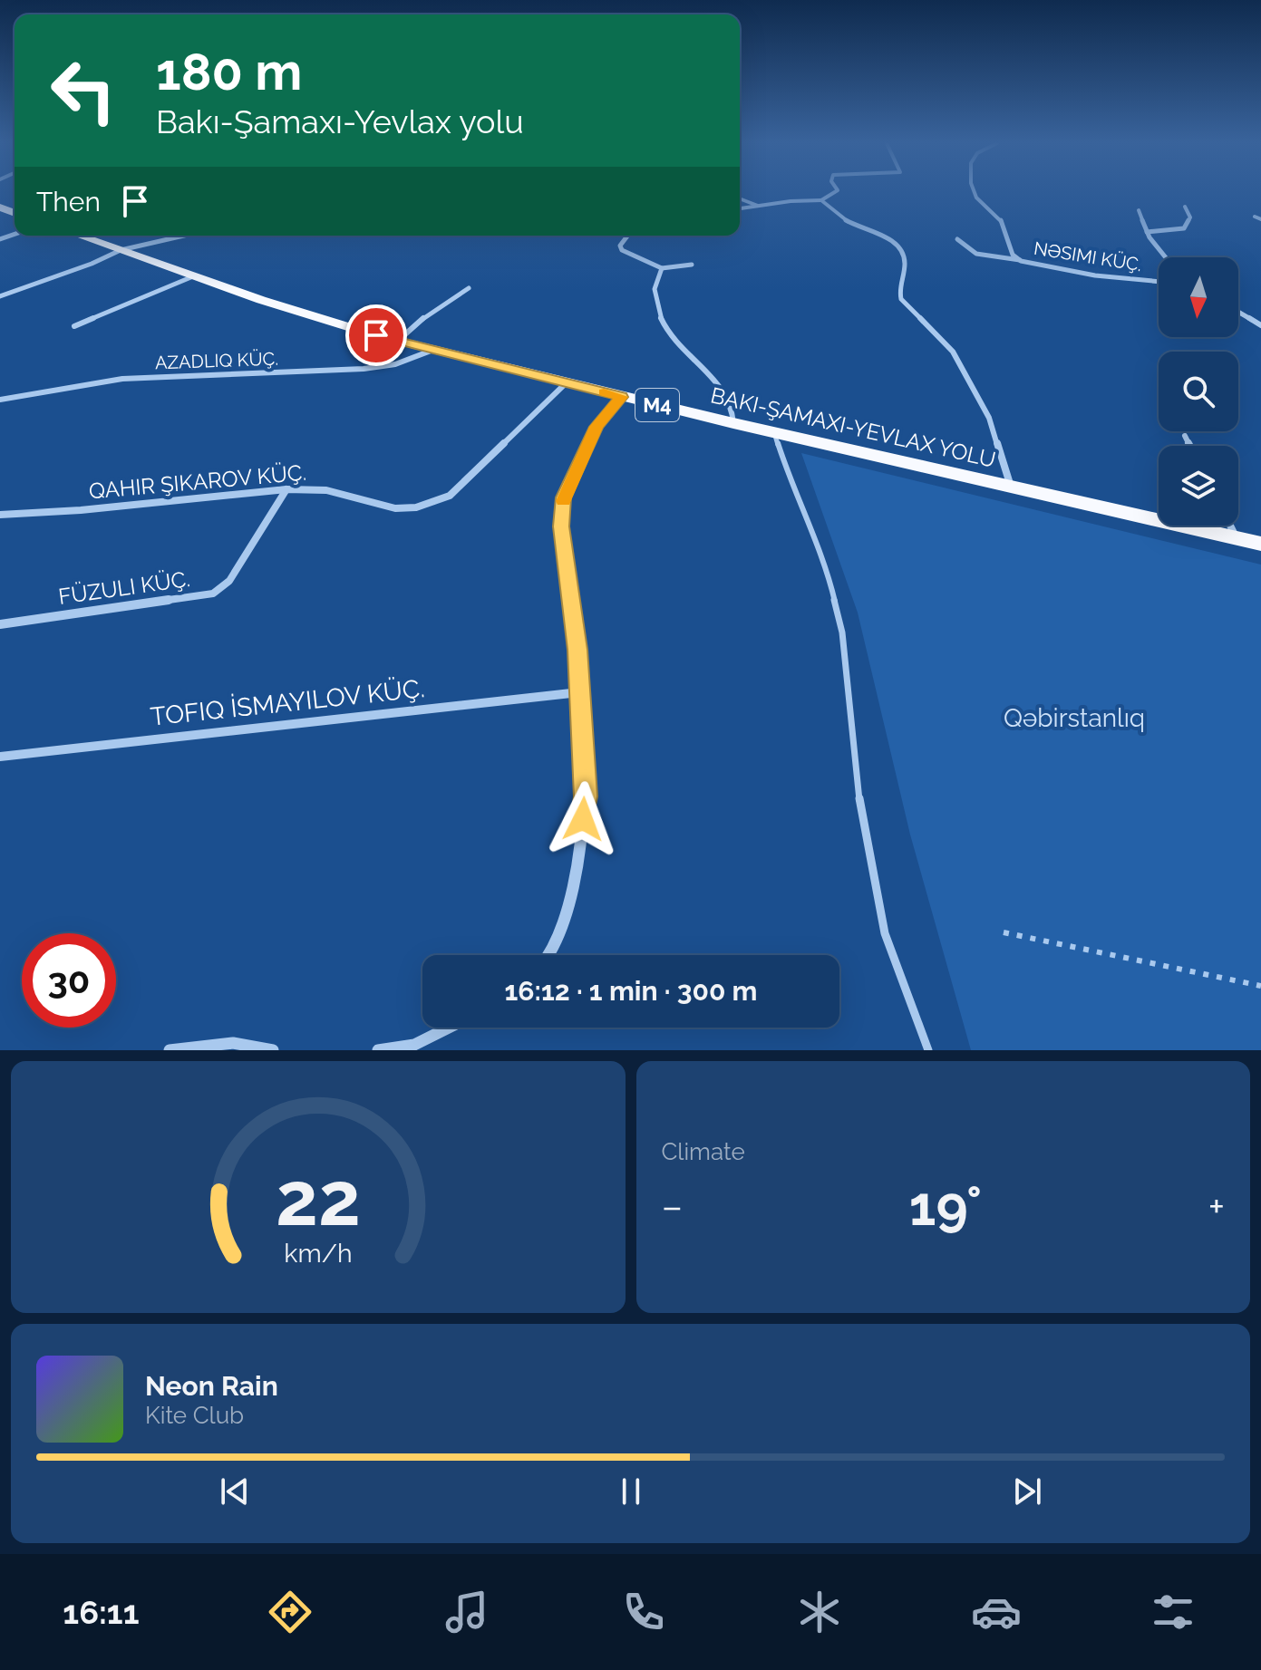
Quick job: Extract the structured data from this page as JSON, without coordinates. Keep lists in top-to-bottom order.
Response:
{
  "streets": {
    "highway": ["M4"],
    "street": ["NƏSIMI KÜÇ.", "QAHIR ŞIKAROV KÜÇ.", "FÜZULI KÜÇ."]
  },
  "crossings": [
    ["M4", "QAHIR ŞIKAROV KÜÇ."],
    ["QAHIR ŞIKAROV KÜÇ.", "FÜZULI KÜÇ."]
  ],
  "parks": ["Qəbirstanlıq"],
  "north": "bottom",
  "page": {
    "turn": ["180 m", "Bakı-Şamaxı-Yevlax yolu"],
    "then": "Then",
    "limit": "30",
    "trip": "16:12 · 1 min · 300 m",
    "tile": "Climate",
    "heat": ["−", "19°", "+"],
    "song": ["Neon Rain", "Kite Club"],
    "tabs": "16:11",
    "gauge": ["22", "km/h"]
  }
}
